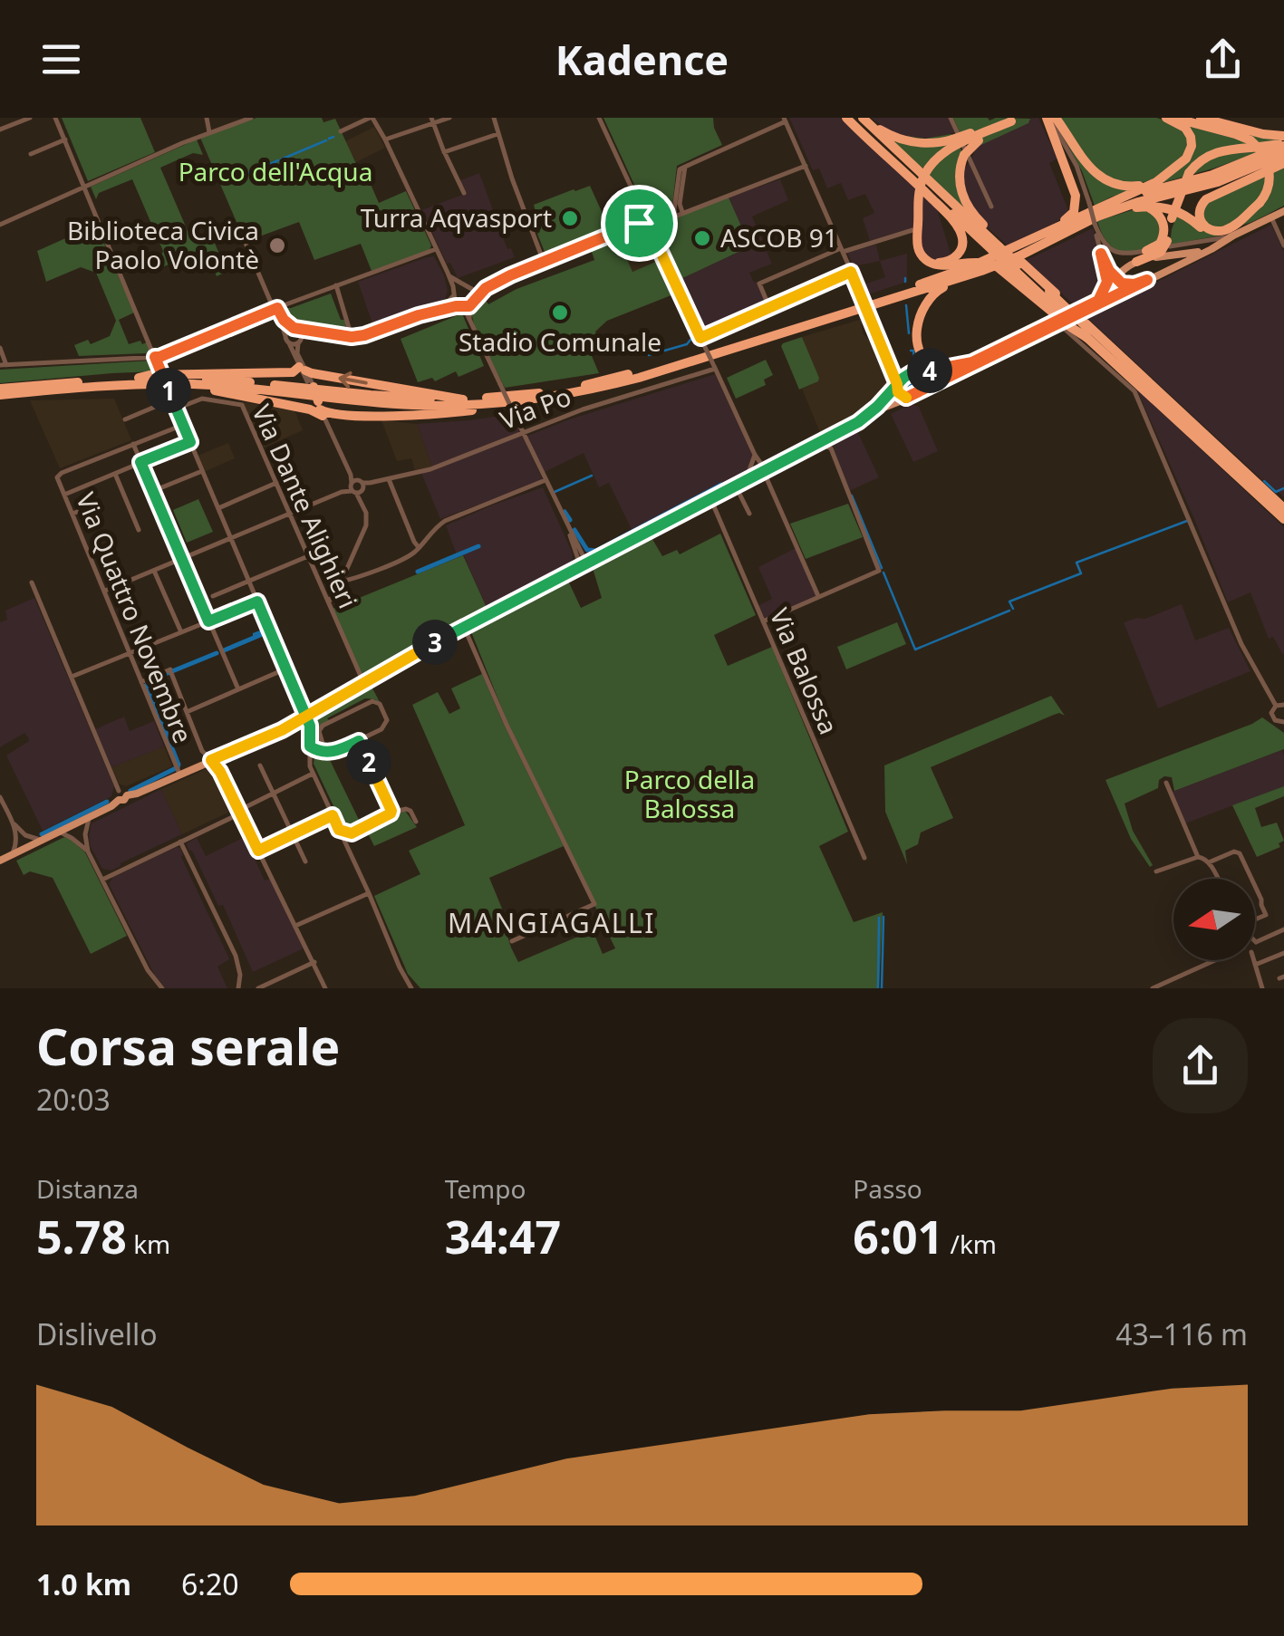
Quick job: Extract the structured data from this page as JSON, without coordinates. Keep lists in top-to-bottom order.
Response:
{
  "streets": {
    "street": [
      "Via Po",
      "Via Dante Alighieri",
      "Via Quattro Novembre",
      "Via Balossa"
    ]
  },
  "crossings": [
    ["Via Po", "Via Dante Alighieri"],
    ["Via Po", "Via Quattro Novembre"]
  ],
  "districts": ["MANGIAGALLI"],
  "parks": ["Parco dell'Acqua", "Parco della Balossa"],
  "places": [
    "Turra Aqvasport",
    "ASCOB 91",
    "Biblioteca Civica Paolo Volontè",
    "Stadio Comunale"
  ],
  "north": "left",
  "page": {
    "header": "Kadence",
    "pins": [
      "4",
      "1",
      "3",
      "2"
    ],
    "heading": ["Corsa serale", "20:03"],
    "stats": [
      ["Distanza", "5.78 km"],
      ["Tempo", "34:47"],
      ["Passo", "6:01 /km"]
    ],
    "chart": ["Dislivello", "43–116 m"],
    "list": [
      {
        "name": "1.0 km",
        "note": "6:20"
      }
    ]
  }
}
